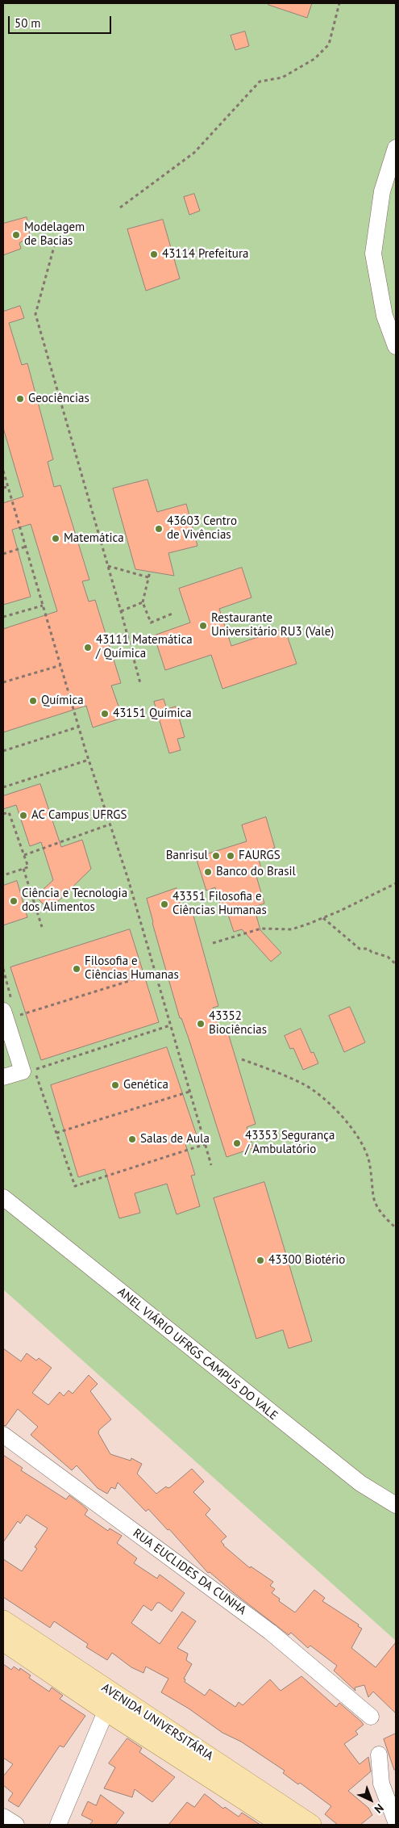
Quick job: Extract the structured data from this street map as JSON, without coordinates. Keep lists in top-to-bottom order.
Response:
{
  "streets": {
    "main road": ["AVENIDA UNIVERSITÁRIA"],
    "street": ["ANEL VIÁRIO UFRGS CAMPUS DO VALE", "RUA EUCLIDES DA CUNHA"]
  },
  "places": [
    "Modelagem de Bacias",
    "43114 Prefeitura",
    "Geociências",
    "43603 Centro de Vivências",
    "Matemática",
    "Restaurante Universitário RU3 (Vale)",
    "43111 Matemática / Química",
    "Química",
    "43151 Química",
    "AC Campus UFRGS",
    "Banrisul",
    "FAURGS",
    "Banco do Brasil",
    "Ciência e Tecnologia dos Alimentos",
    "43351 Filosofia e Ciências Humanas",
    "Filosofia e Ciências Humanas",
    "43352 Biociências",
    "Genética",
    "Salas de Aula",
    "43353 Segurança / Ambulatório",
    "43300 Biotério"
  ],
  "scale_bar": "50 m",
  "north": "bottom right"
}
